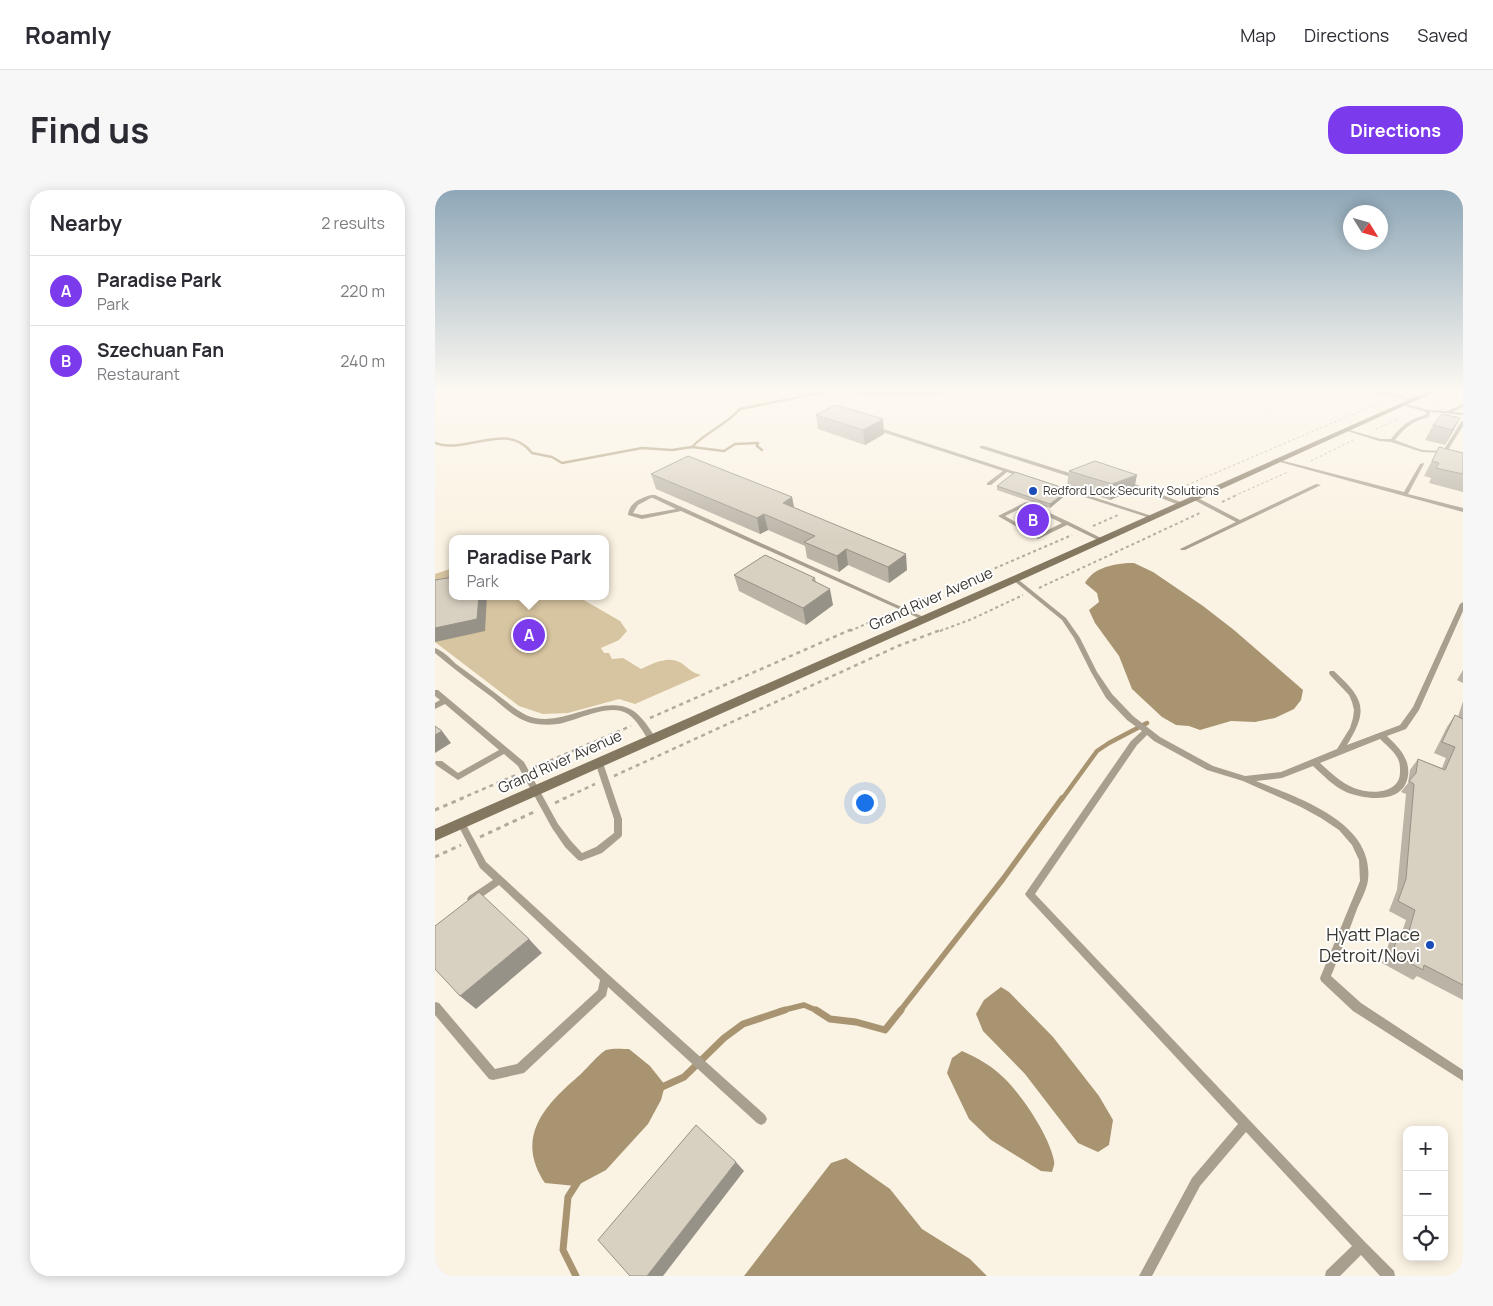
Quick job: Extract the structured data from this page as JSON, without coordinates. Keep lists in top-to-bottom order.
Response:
{
  "streets": {
    "main road": ["Grand River Avenue"]
  },
  "places": ["Redford Lock Security Solutions", "Hyatt Place Detroit/Novi"],
  "north": "bottom right",
  "page": {
    "header": "Roamly",
    "nav": ["Map", "Directions", "Saved"],
    "title": "Find us",
    "buttons": "Directions",
    "heading": ["Nearby", "2 results"],
    "list": [
      {
        "mark": "A",
        "name": "Paradise Park",
        "note": "Park",
        "value": "220 m"
      },
      {
        "mark": "B",
        "name": "Szechuan Fan",
        "note": "Restaurant",
        "value": "240 m"
      }
    ],
    "pins": ["B", "A"],
    "popup": ["Paradise Park", "Park"],
    "map_buttons": ["+", "−"]
  }
}
